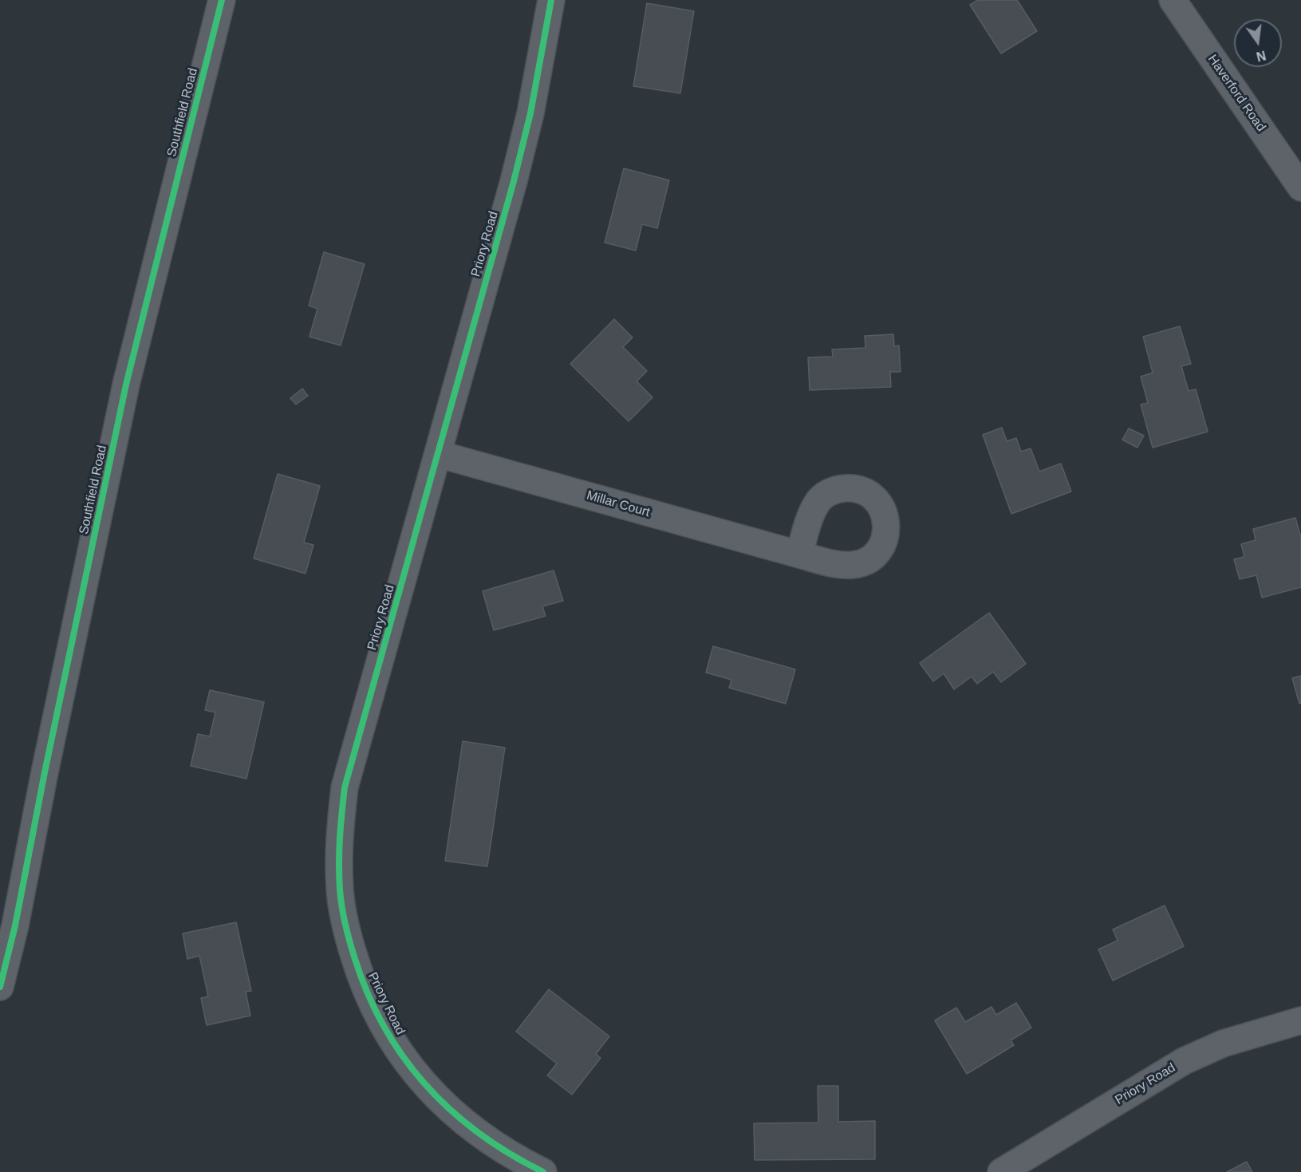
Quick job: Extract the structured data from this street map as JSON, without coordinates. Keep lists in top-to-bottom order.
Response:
{
  "streets": {
    "street": [
      "Haverford Road",
      "Southfield Road",
      "Priory Road",
      "Millar Court"
    ]
  },
  "crossings": [
    ["Priory Road", "Millar Court"]
  ],
  "north": "bottom"
}
